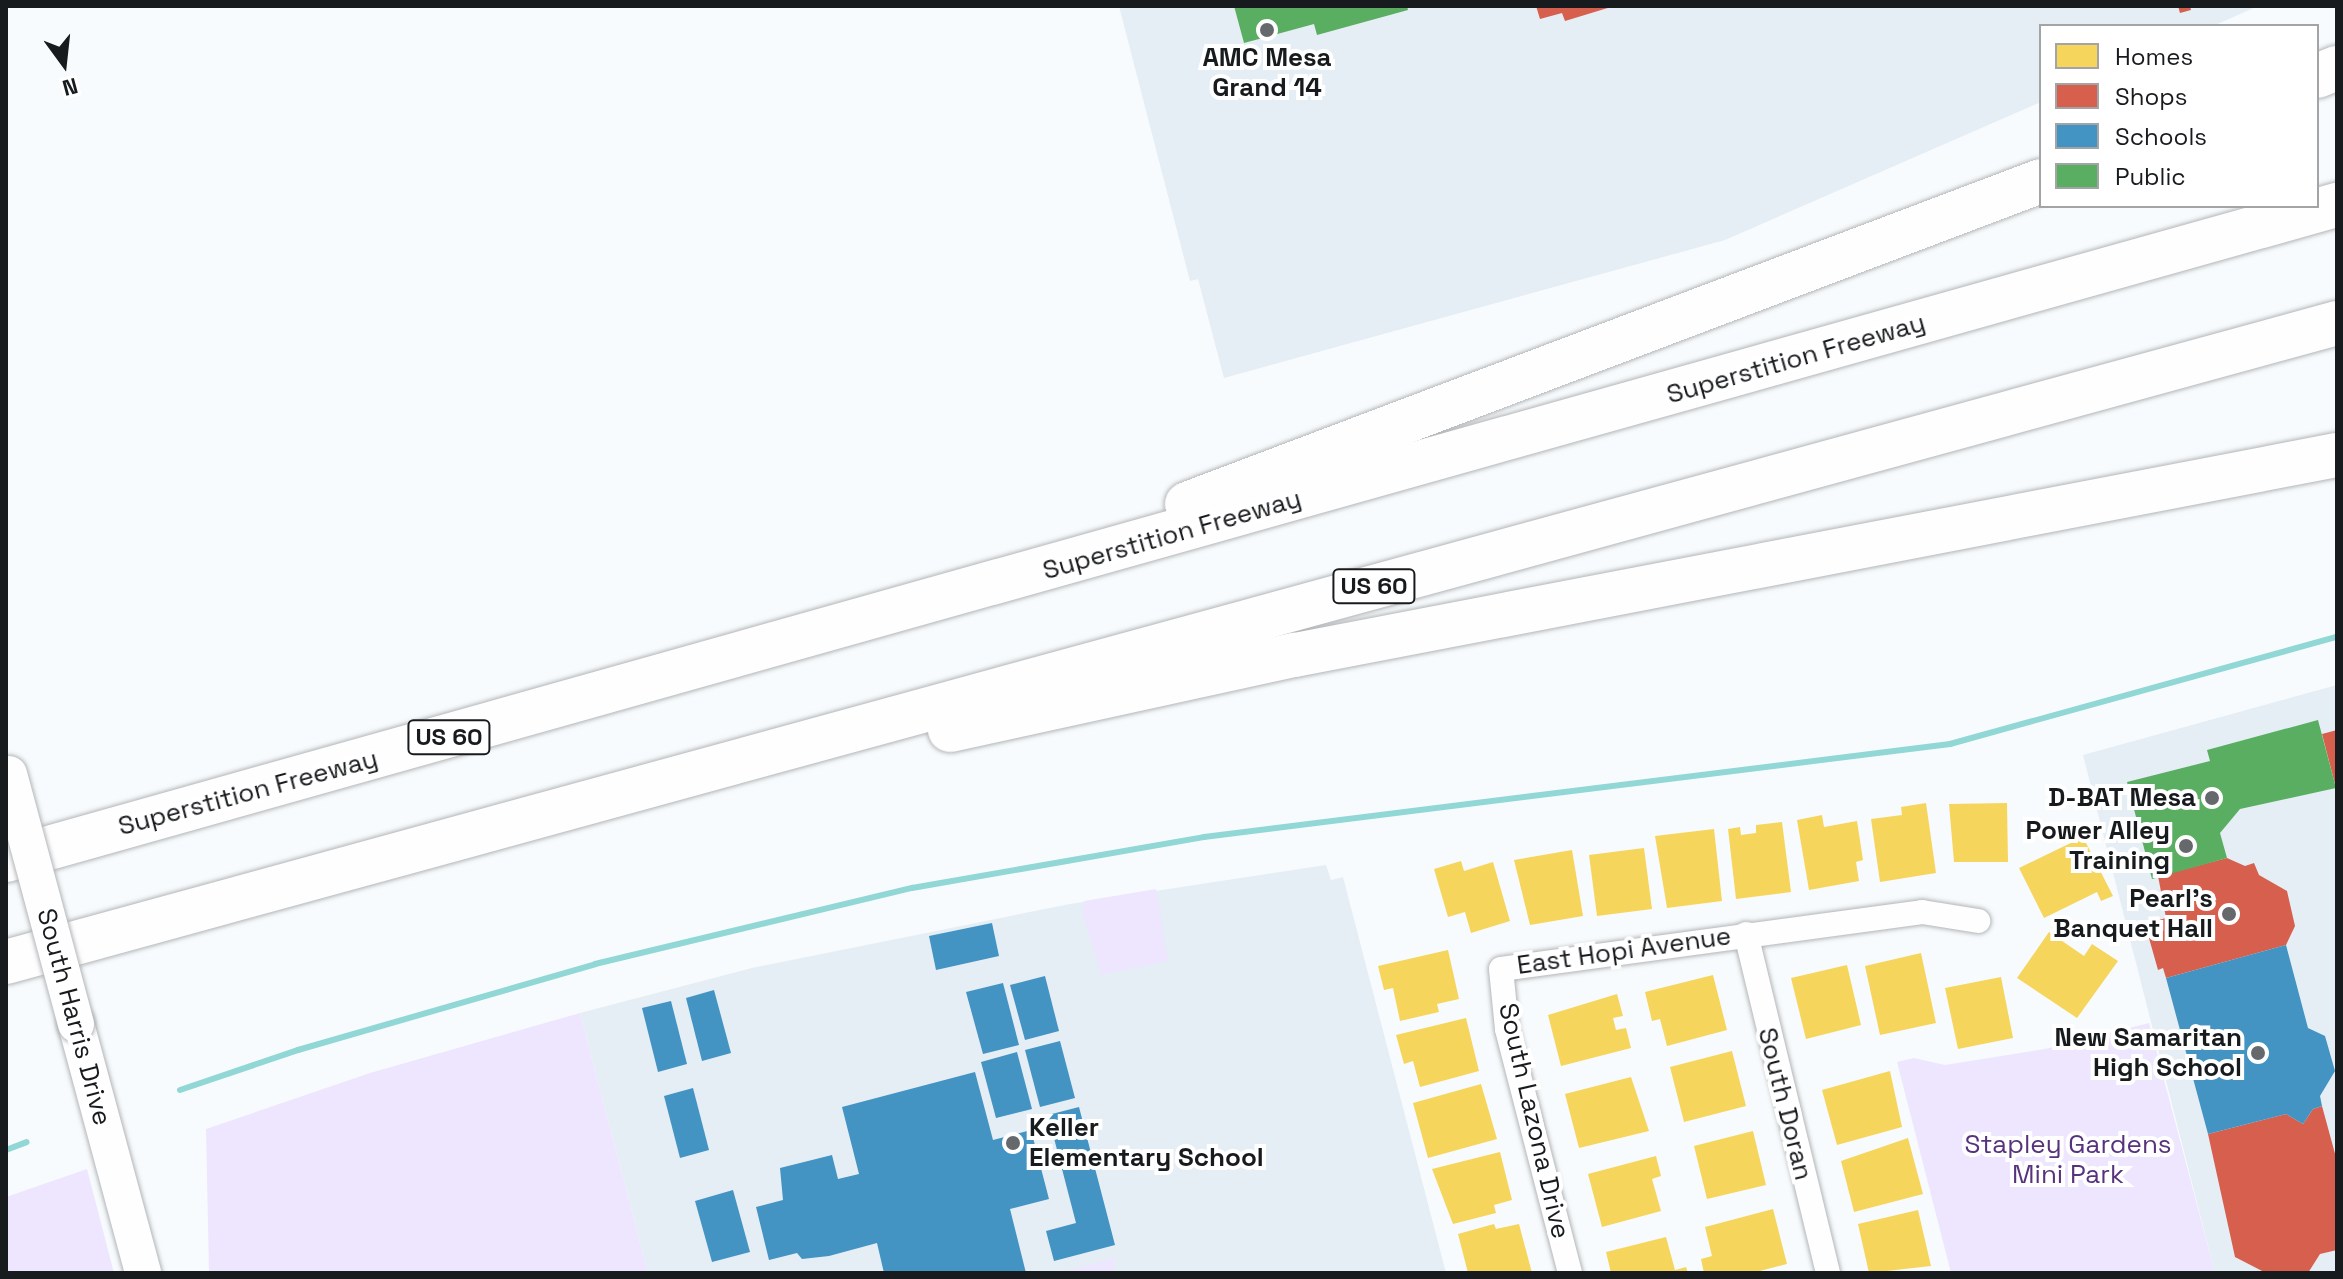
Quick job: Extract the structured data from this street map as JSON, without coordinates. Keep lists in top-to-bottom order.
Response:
{
  "streets": {
    "highway": ["Superstition Freeway", "US 60"],
    "street": [
      "East Hopi Avenue",
      "South Harris Drive",
      "South Doran",
      "South Lazona Drive"
    ]
  },
  "crossings": [
    ["East Hopi Avenue", "South Doran"],
    ["East Hopi Avenue", "South Lazona Drive"]
  ],
  "parks": ["Stapley Gardens Mini Park"],
  "places": [
    "AMC Mesa Grand 14",
    "D-BAT Mesa",
    "Power Alley Training",
    "Pearl's Banquet Hall",
    "New Samaritan High School",
    "Keller Elementary School"
  ],
  "legend": [
    "Homes",
    "Shops",
    "Schools",
    "Public"
  ],
  "north": "bottom"
}
